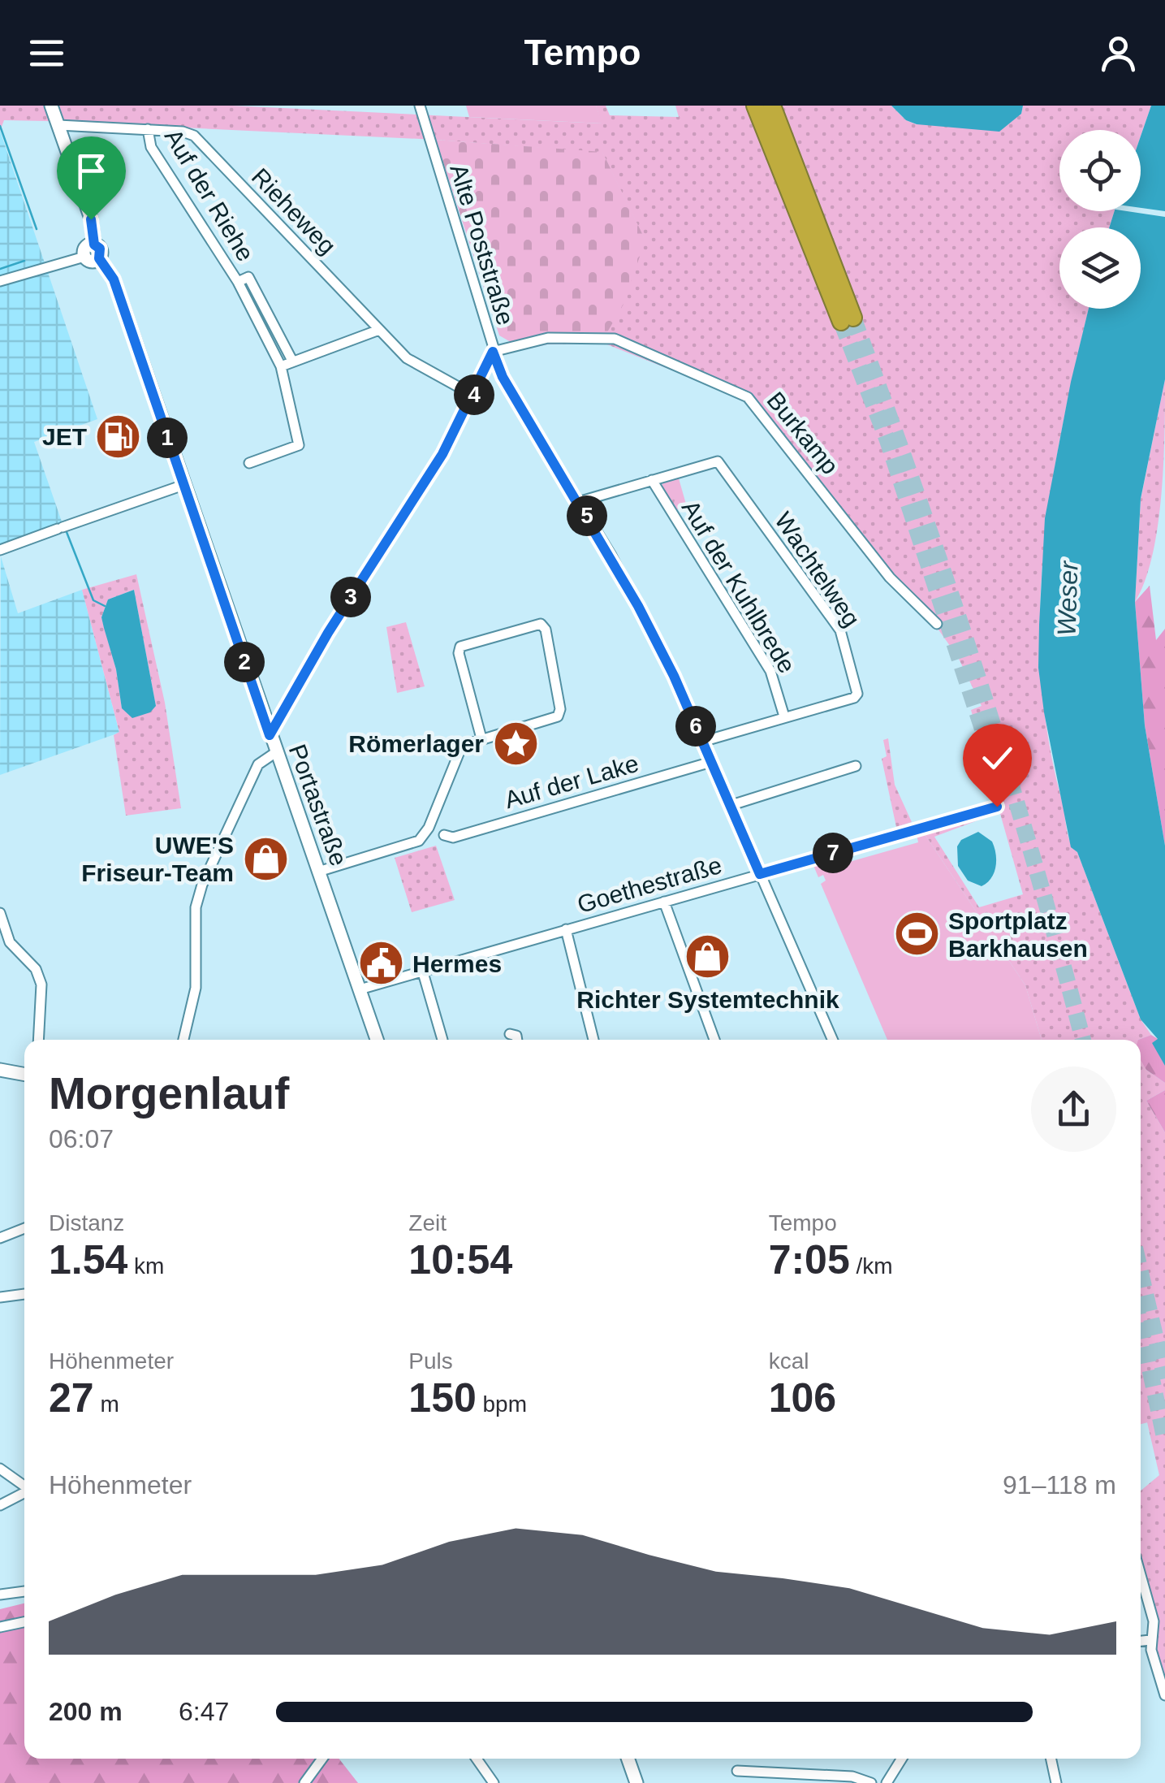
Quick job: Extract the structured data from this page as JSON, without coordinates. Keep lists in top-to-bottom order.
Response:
{
  "streets": {
    "main road": ["Portastraße"],
    "street": [
      "Auf der Riehe",
      "Rieheweg",
      "Alte Poststraße",
      "Burkamp",
      "Wachtelweg",
      "Auf der Kuhlbrede",
      "Auf der Lake",
      "Goethestraße"
    ]
  },
  "crossings": [
    ["Auf der Riehe", "Rieheweg"],
    ["Alte Poststraße", "Burkamp"],
    ["Alte Poststraße", "Wachtelweg"],
    ["Alte Poststraße", "Auf der Lake"],
    ["Alte Poststraße", "Goethestraße"],
    ["Wachtelweg", "Auf der Kuhlbrede"],
    ["Portastraße", "Goethestraße"]
  ],
  "water": ["Weser"],
  "places": {
    "fuel station": ["JET"],
    "place": ["Römerlager"],
    "shop": ["UWE'S Friseur-Team", "Richter Systemtechnik"],
    "sports": ["Sportplatz Barkhausen"],
    "public building": ["Hermes"]
  },
  "page": {
    "header": "Tempo",
    "pins": [
      "4",
      "1",
      "5",
      "3",
      "2",
      "6",
      "7"
    ],
    "heading": ["Morgenlauf", "06:07"],
    "stats": [
      ["Distanz", "1.54 km"],
      ["Zeit", "10:54"],
      ["Tempo", "7:05 /km"],
      ["Höhenmeter", "27 m"],
      ["Puls", "150 bpm"],
      ["kcal", "106"]
    ],
    "chart": ["Höhenmeter", "91–118 m"],
    "list": [
      {
        "name": "200 m",
        "note": "6:47"
      }
    ]
  }
}
